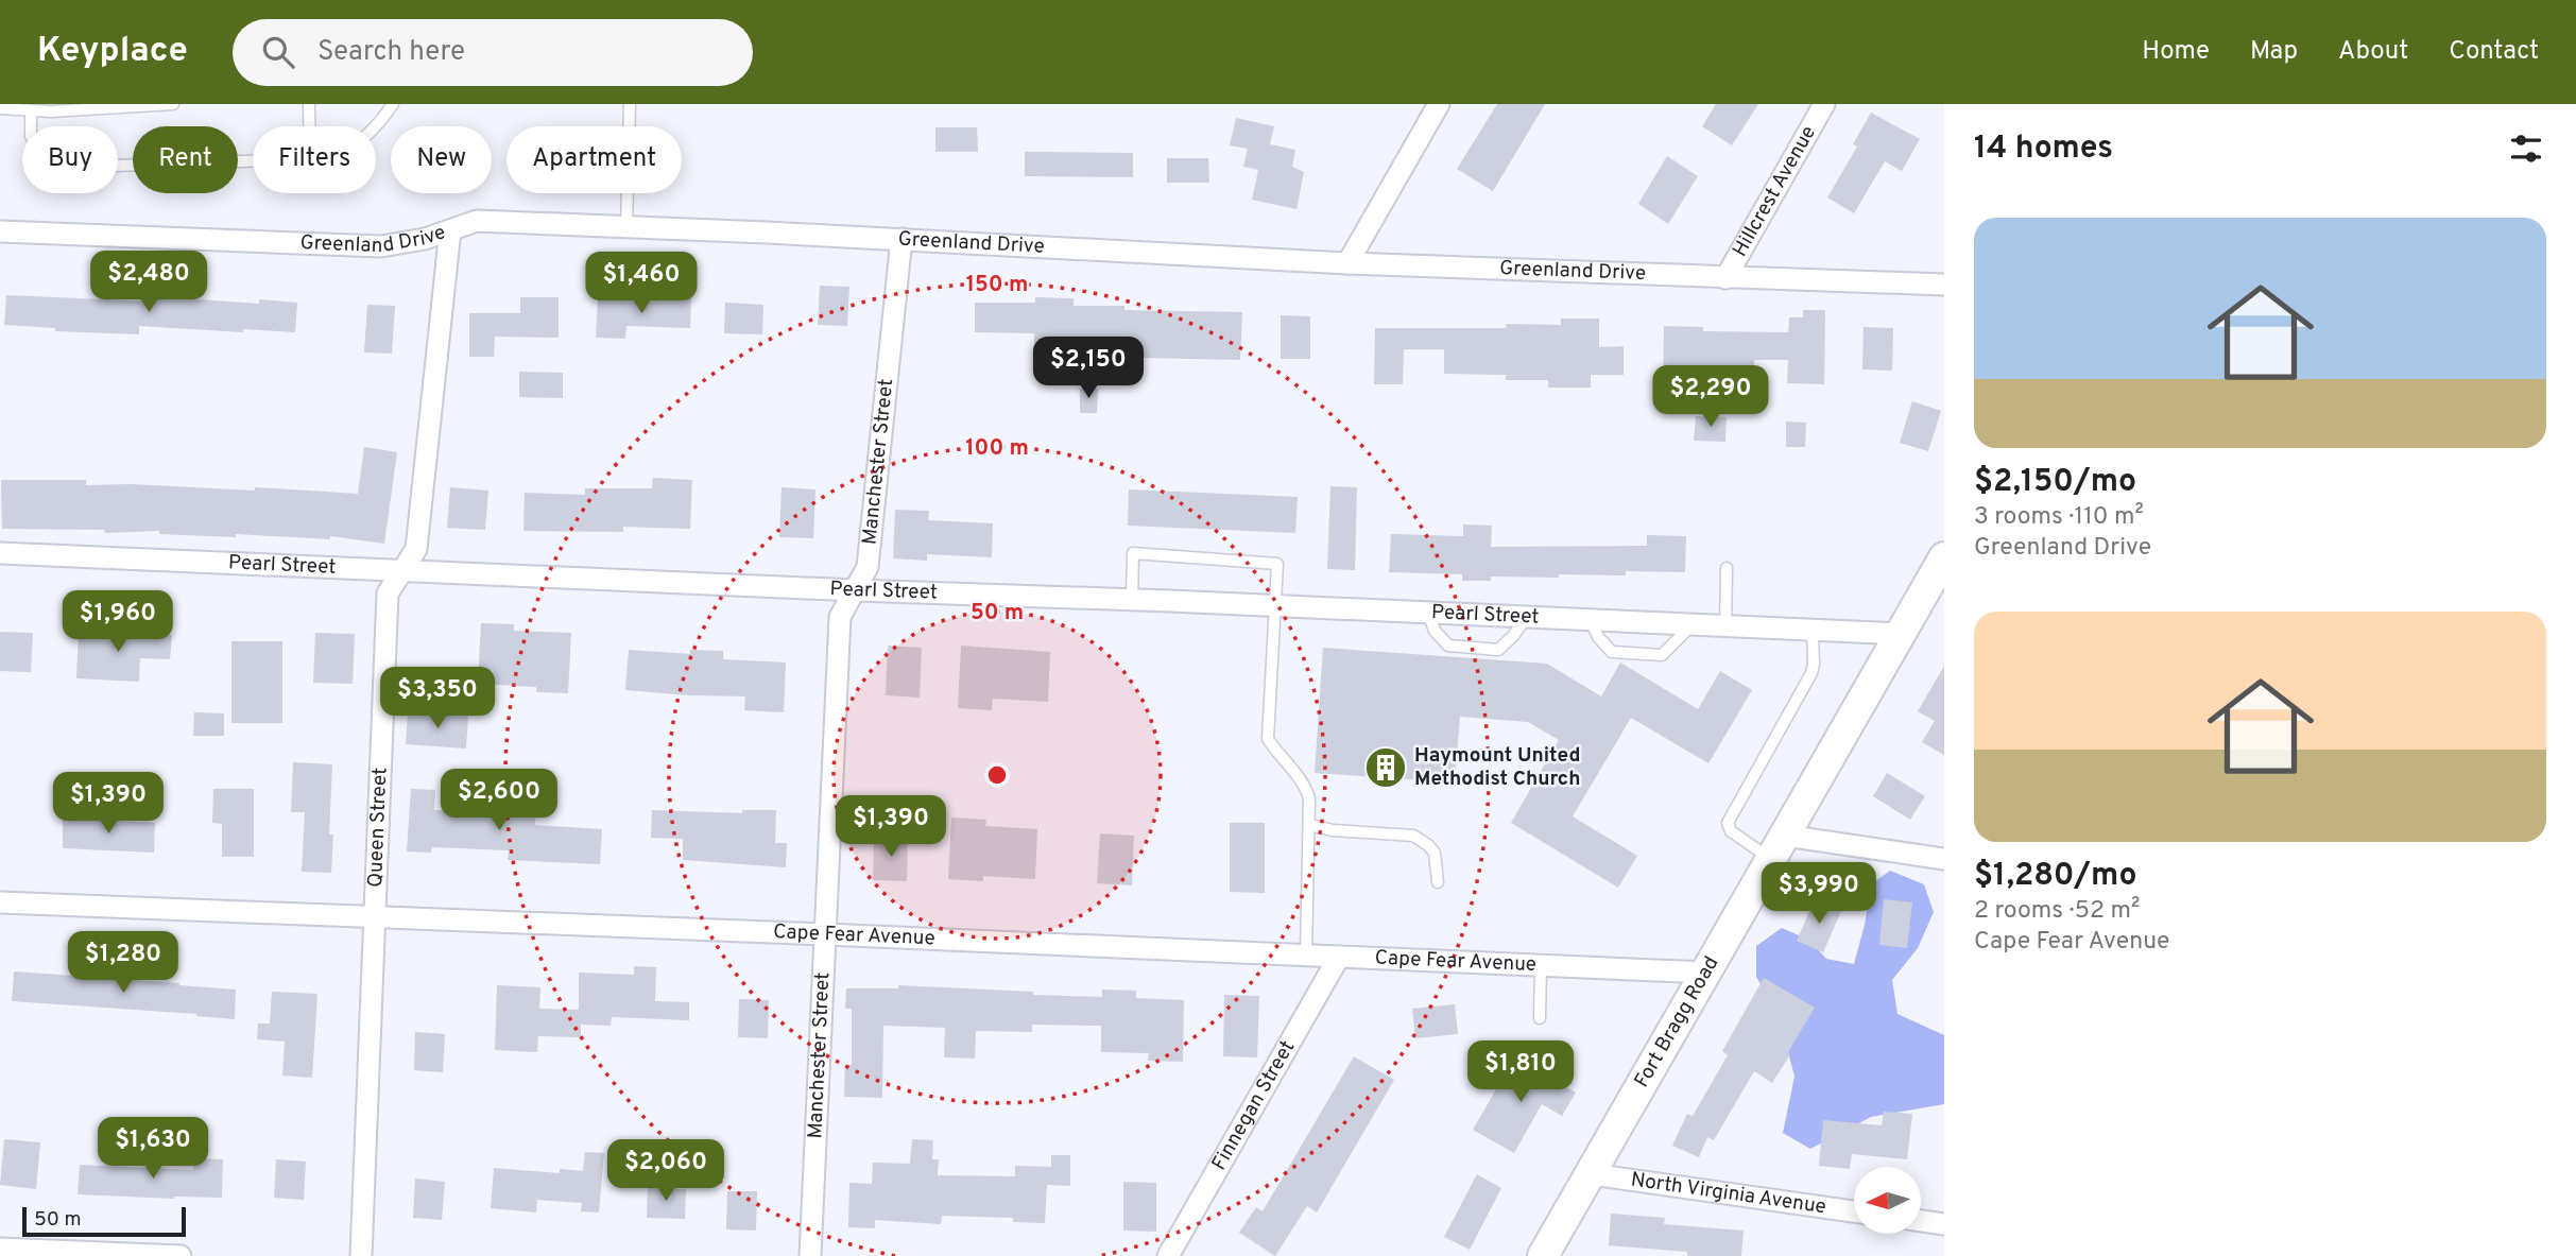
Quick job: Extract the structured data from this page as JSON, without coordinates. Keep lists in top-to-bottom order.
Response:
{
  "streets": {
    "main road": ["Fort Bragg Road"],
    "street": [
      "Hillcrest Avenue",
      "Greenland Drive",
      "Manchester Street",
      "Pearl Street",
      "Queen Street",
      "Cape Fear Avenue",
      "Finnegan Street",
      "North Virginia Avenue"
    ]
  },
  "crossings": [
    ["Hillcrest Avenue", "Greenland Drive"],
    ["Greenland Drive", "Manchester Street"],
    ["Greenland Drive", "Queen Street"],
    ["Manchester Street", "Pearl Street"],
    ["Manchester Street", "Cape Fear Avenue"],
    ["Pearl Street", "Queen Street"],
    ["Pearl Street", "Fort Bragg Road"],
    ["Queen Street", "Cape Fear Avenue"],
    ["Cape Fear Avenue", "Fort Bragg Road"],
    ["Cape Fear Avenue", "Finnegan Street"],
    ["Fort Bragg Road", "North Virginia Avenue"]
  ],
  "places": {
    "building": ["Haymount United Methodist Church"]
  },
  "scale_bar": "50 m",
  "north": "left",
  "page": {
    "header": "Keyplace",
    "search": "Search here",
    "nav": [
      "Home",
      "Map",
      "About",
      "Contact"
    ],
    "heading": "14 homes",
    "chip": [
      "Buy",
      "Rent",
      "Filters",
      "New",
      "Apartment"
    ],
    "list": [
      {
        "name": "$2,150/mo",
        "note": "3 rooms · 110 m² · Greenland Drive"
      },
      {
        "name": "$1,280/mo",
        "note": "2 rooms · 52 m² · Cape Fear Avenue"
      }
    ],
    "price": [
      "$2,480",
      "$1,460",
      "$2,150",
      "$2,290",
      "$1,960",
      "$3,350",
      "$2,600",
      "$1,390",
      "$1,390",
      "$3,990",
      "$1,280",
      "$1,810",
      "$1,630",
      "$2,060"
    ],
    "scale": "50 m"
  },
  "rings": ["150 m", "100 m", "50 m"]
}
